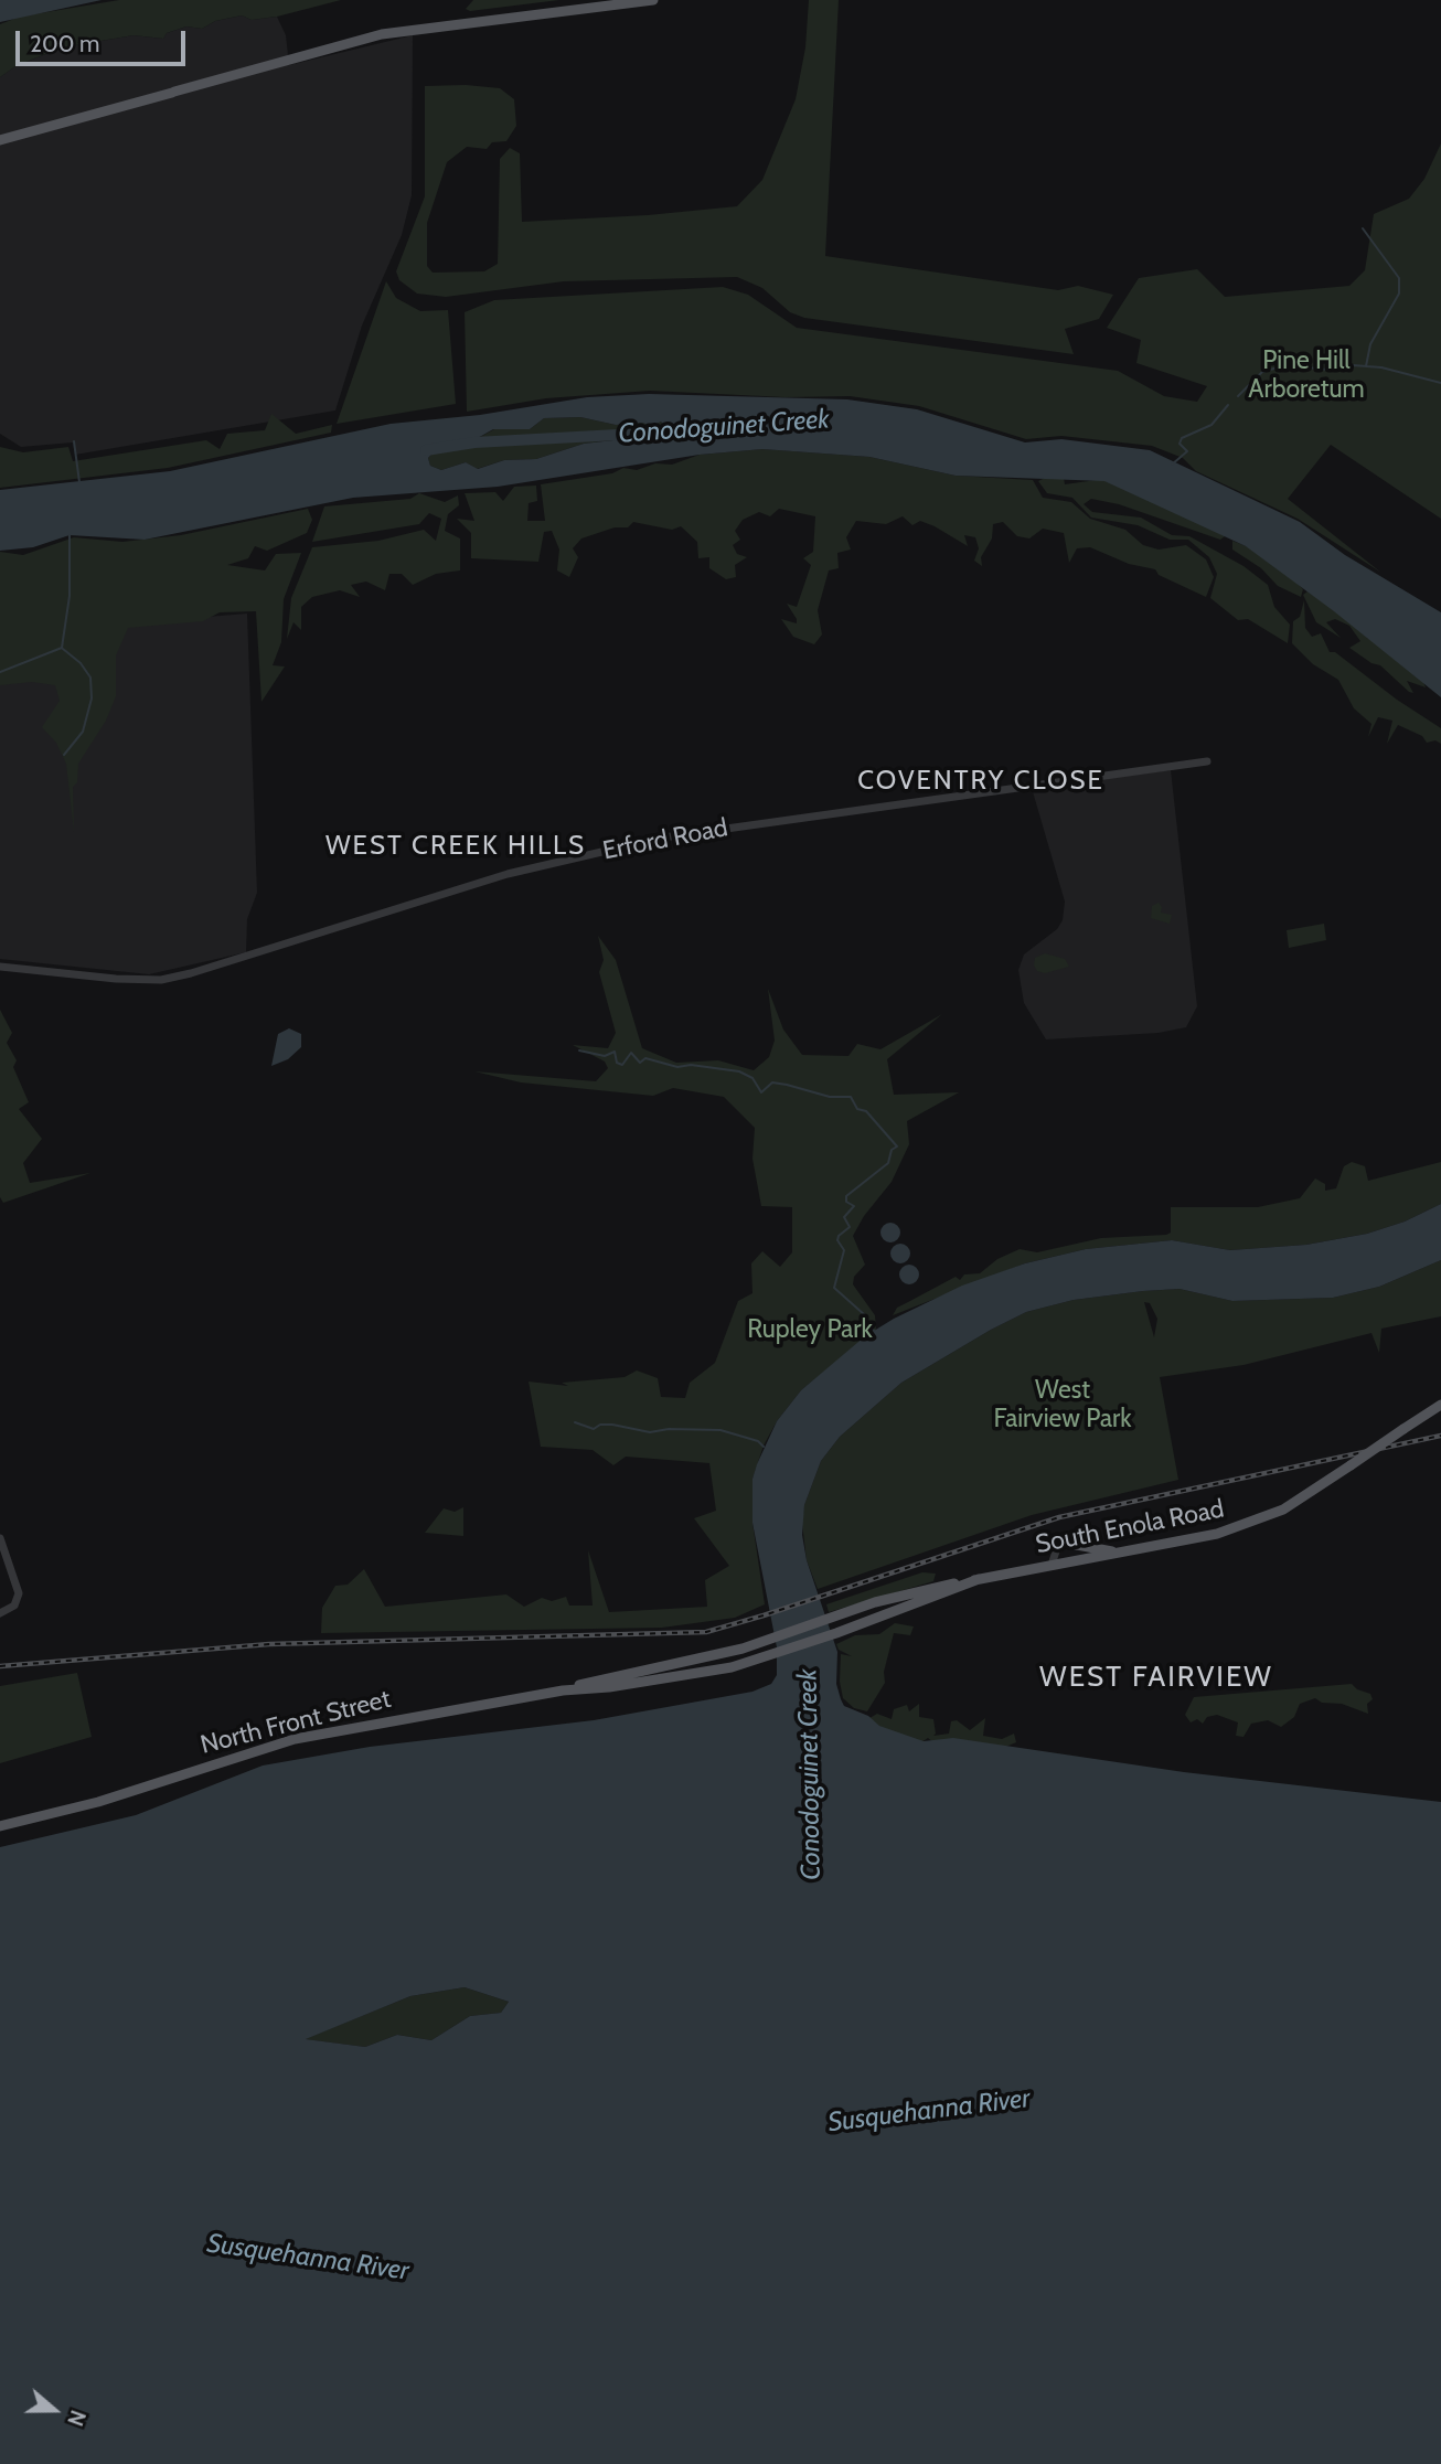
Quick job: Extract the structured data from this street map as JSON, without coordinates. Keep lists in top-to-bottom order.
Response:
{
  "streets": {
    "main road": ["South Enola Road", "North Front Street"],
    "street": ["Erford Road"]
  },
  "crossings": [
    ["South Enola Road", "North Front Street"]
  ],
  "districts": ["COVENTRY CLOSE", "WEST CREEK HILLS", "WEST FAIRVIEW"],
  "water": ["Conodoguinet Creek", "Susquehanna River"],
  "parks": ["Pine Hill Arboretum", "Rupley Park", "West Fairview Park"],
  "scale_bar": "200 m",
  "north": "right"
}
